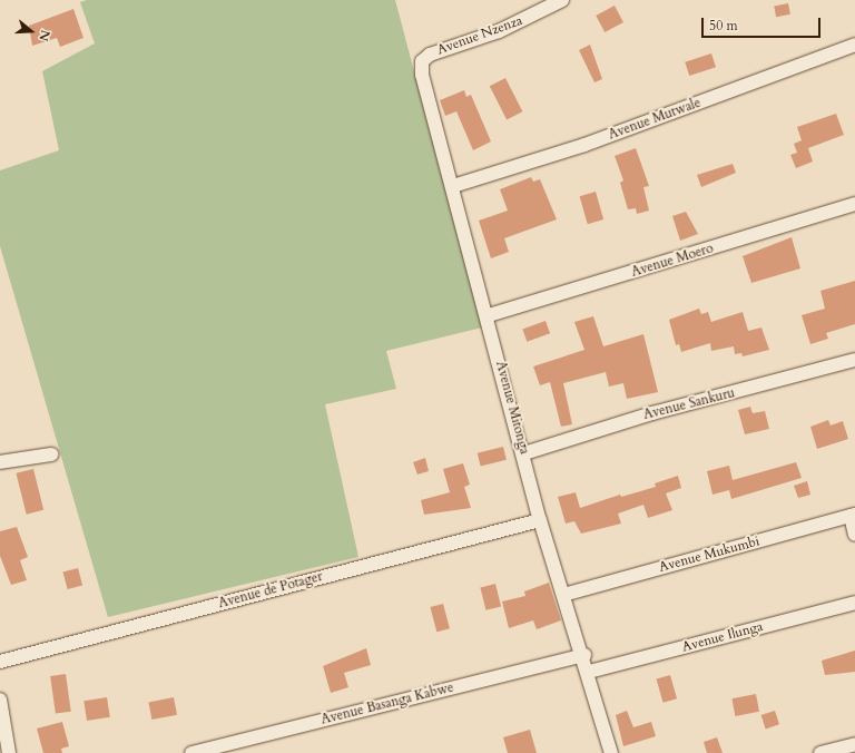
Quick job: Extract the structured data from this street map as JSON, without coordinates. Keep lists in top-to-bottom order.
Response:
{
  "streets": {
    "street": [
      "Avenue Nzenza",
      "Avenue Mutwale",
      "Avenue Moero",
      "Avenue Sankuru",
      "Avenue Mitonga",
      "Avenue Mukumbi",
      "Avenue de Potager",
      "Avenue Ilunga",
      "Avenue Basanga Kabwe"
    ]
  },
  "crossings": [
    ["Avenue Nzenza", "Avenue Mitonga"],
    ["Avenue Mutwale", "Avenue Mitonga"],
    ["Avenue Moero", "Avenue Mitonga"],
    ["Avenue Sankuru", "Avenue Mitonga"],
    ["Avenue Mitonga", "Avenue Mukumbi"],
    ["Avenue Mitonga", "Avenue de Potager"],
    ["Avenue Mitonga", "Avenue Ilunga"],
    ["Avenue Mitonga", "Avenue Basanga Kabwe"]
  ],
  "scale_bar": "50 m",
  "north": "right"
}
